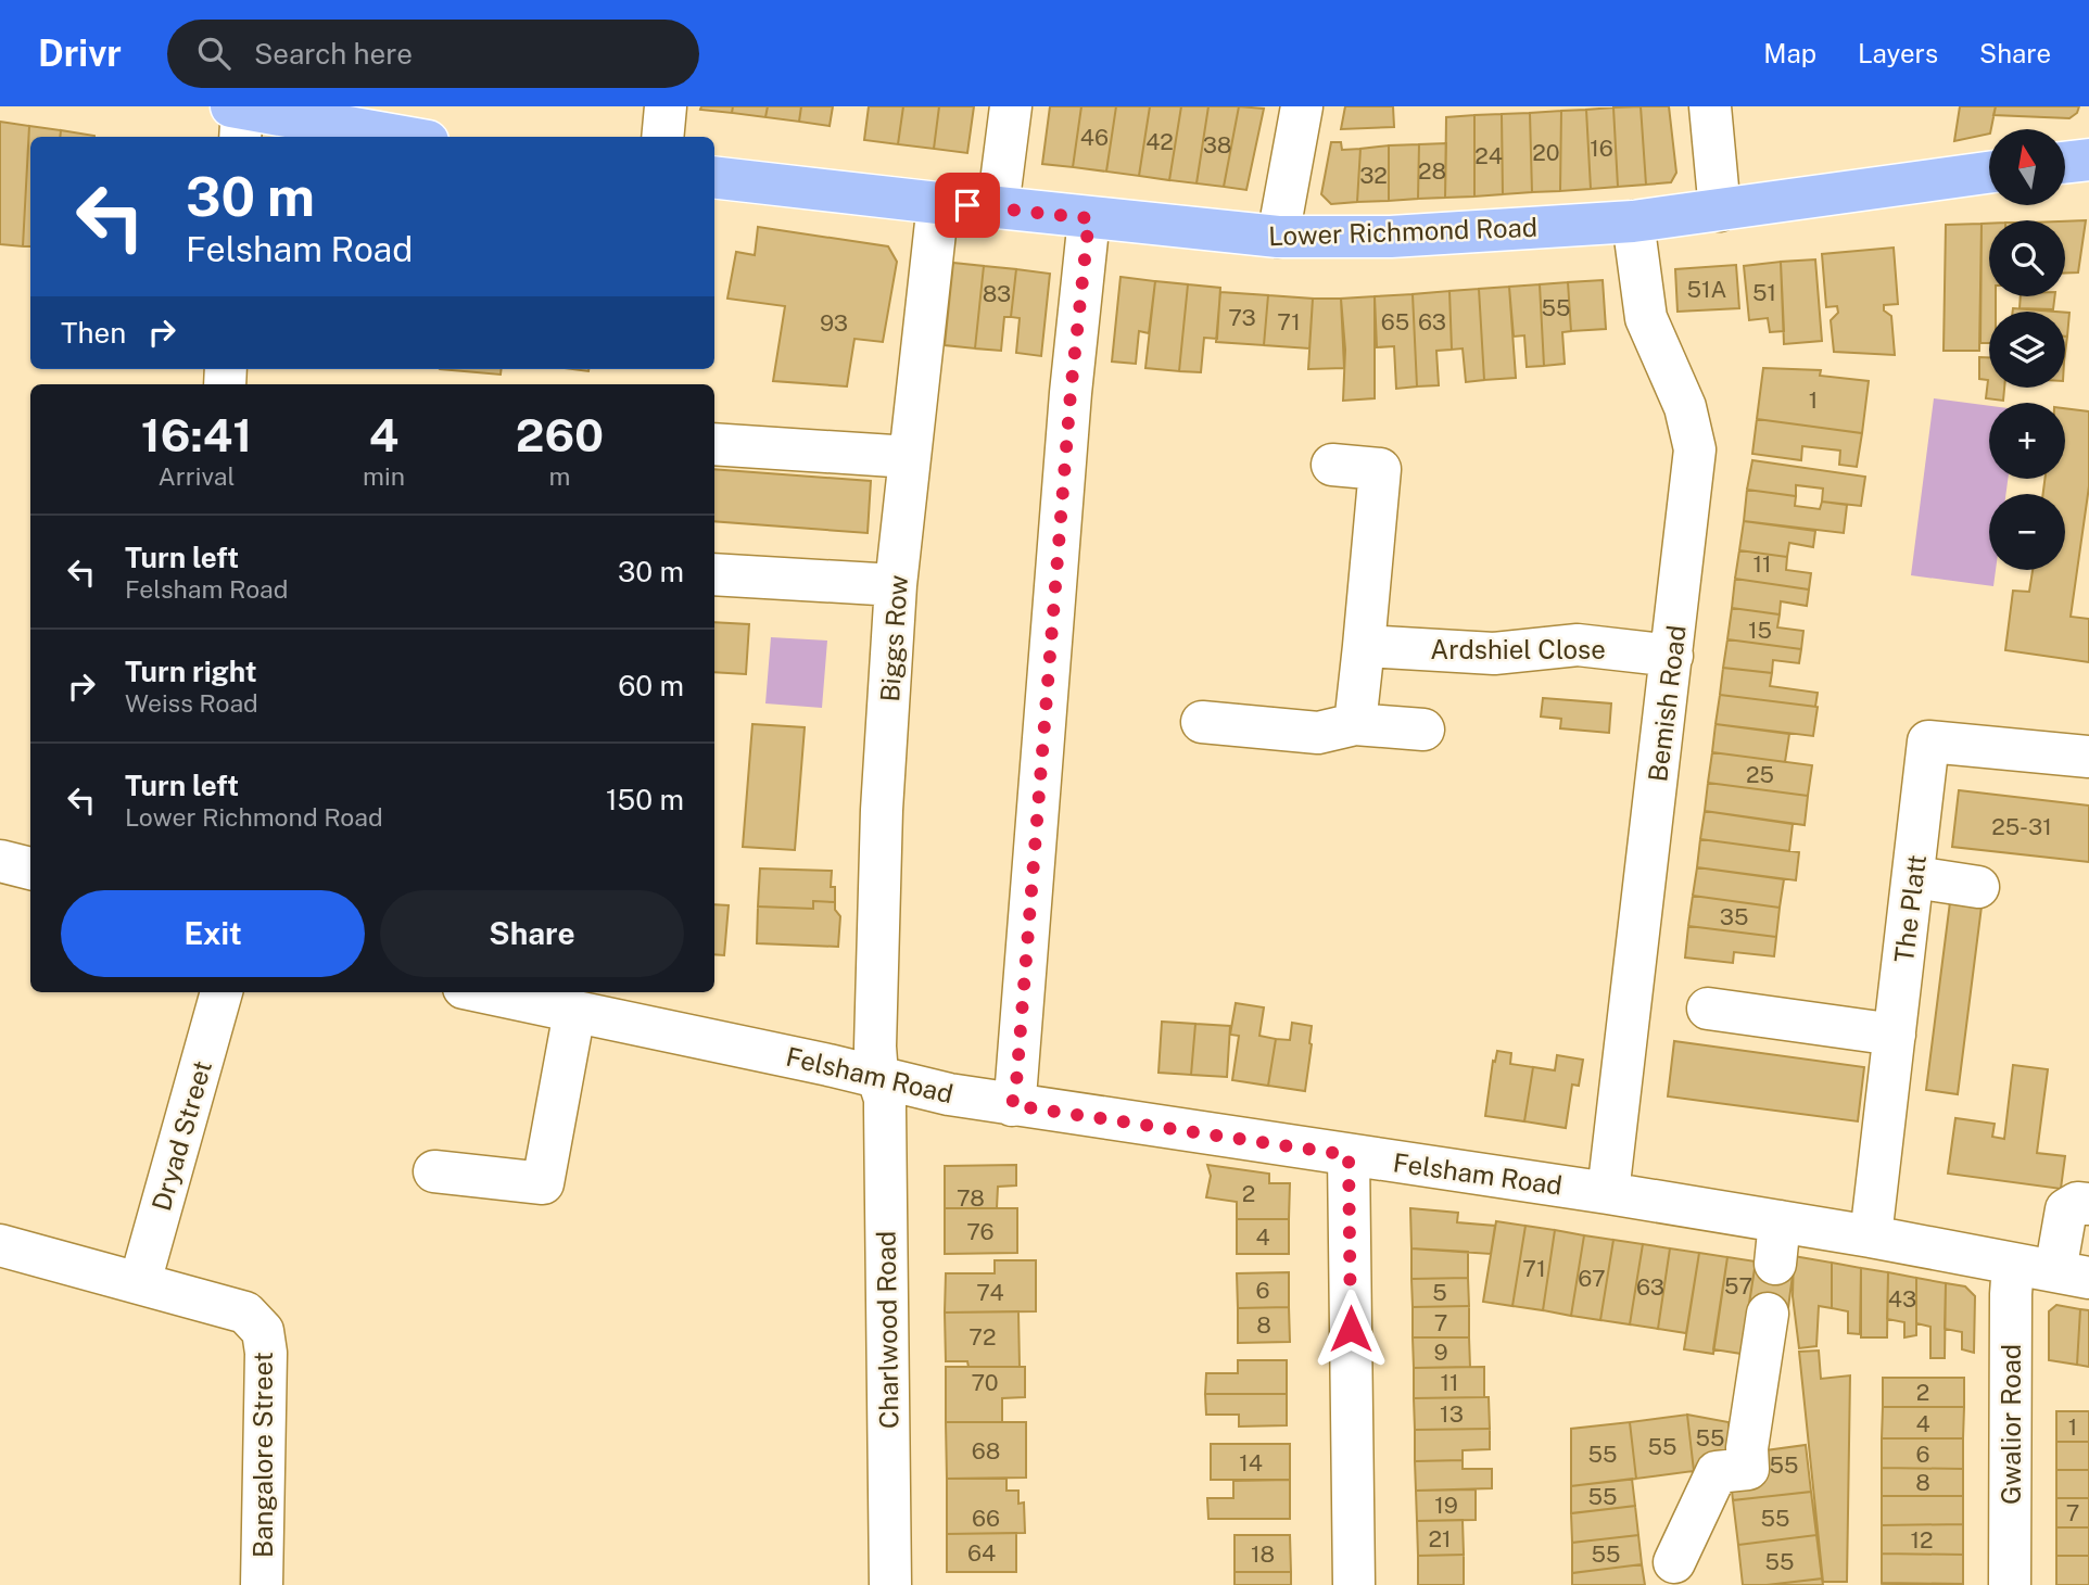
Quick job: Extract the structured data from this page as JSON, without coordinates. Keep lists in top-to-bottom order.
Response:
{
  "streets": {
    "main road": ["Lower Richmond Road"],
    "street": [
      "Biggs Row",
      "Ardshiel Close",
      "Bemish Road",
      "The Platt",
      "Felsham Road",
      "Dryad Street",
      "Charlwood Road",
      "Gwalior Road",
      "Bangalore Street"
    ]
  },
  "crossings": [
    ["Lower Richmond Road", "Biggs Row"],
    ["Lower Richmond Road", "Bemish Road"],
    ["Biggs Row", "Felsham Road"],
    ["Biggs Row", "Charlwood Road"],
    ["Ardshiel Close", "Bemish Road"],
    ["Bemish Road", "Felsham Road"],
    ["The Platt", "Felsham Road"],
    ["Felsham Road", "Charlwood Road"],
    ["Felsham Road", "Gwalior Road"],
    ["Dryad Street", "Bangalore Street"]
  ],
  "house_numbers": [
    "46",
    "42",
    "38",
    "16",
    "20",
    "24",
    "28",
    "32",
    "51A",
    "51",
    "83",
    "55",
    "73",
    "71",
    "65",
    "63",
    "93",
    "1",
    "11",
    "15",
    "25",
    "25-31",
    "35",
    "2",
    "78",
    "76",
    "4",
    "71",
    "67",
    "57",
    "63",
    "6",
    "74",
    "5",
    "43",
    "7",
    "8",
    "72",
    "9",
    "70",
    "11",
    "2",
    "13",
    "4",
    "1",
    "55",
    "55",
    "68",
    "55",
    "6",
    "14",
    "55",
    "8",
    "55",
    "19",
    "7",
    "66",
    "55",
    "21",
    "12",
    "64",
    "18",
    "55",
    "55"
  ],
  "north": "top",
  "page": {
    "header": "Drivr",
    "search": "Search here",
    "nav": ["Map", "Layers", "Share"],
    "map_buttons": ["+", "−"],
    "turn": ["30 m", "Felsham Road"],
    "then": "Then",
    "eta": [
      "16:41",
      "Arrival",
      "4",
      "min",
      "260",
      "m"
    ],
    "list": [
      {
        "name": "Turn left",
        "note": "Felsham Road",
        "value": "30 m"
      },
      {
        "name": "Turn right",
        "note": "Weiss Road",
        "value": "60 m"
      },
      {
        "name": "Turn left",
        "note": "Lower Richmond Road",
        "value": "150 m"
      }
    ],
    "buttons": ["Exit", "Share"]
  }
}
